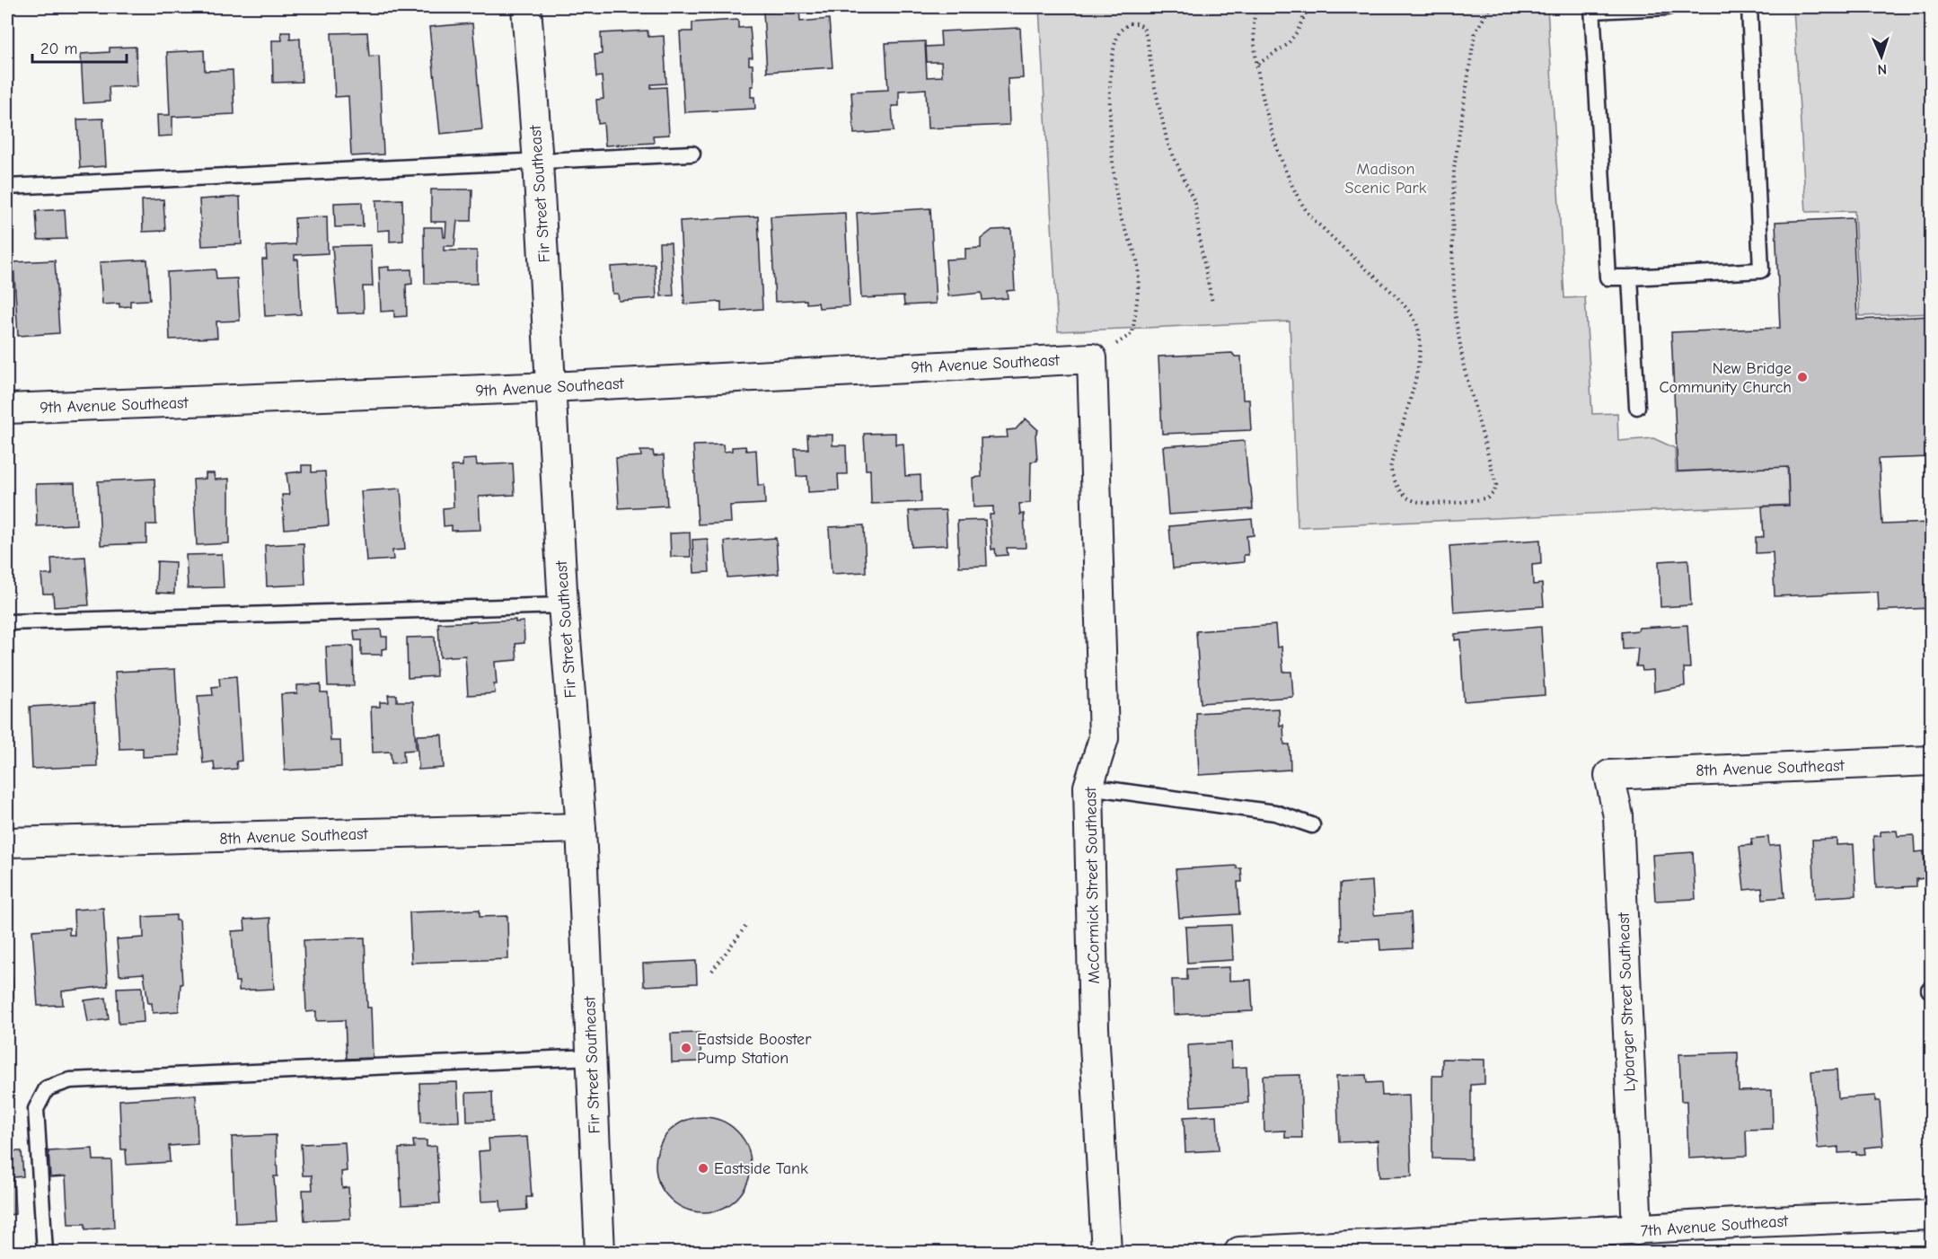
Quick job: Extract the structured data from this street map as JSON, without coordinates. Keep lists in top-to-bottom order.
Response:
{
  "streets": {
    "street": [
      "Fir Street Southeast",
      "9th Avenue Southeast",
      "8th Avenue Southeast",
      "McCormick Street Southeast",
      "Lybarger Street Southeast",
      "7th Avenue Southeast"
    ]
  },
  "crossings": [
    ["Fir Street Southeast", "9th Avenue Southeast"],
    ["Fir Street Southeast", "8th Avenue Southeast"],
    ["9th Avenue Southeast", "McCormick Street Southeast"],
    ["8th Avenue Southeast", "Lybarger Street Southeast"],
    ["Lybarger Street Southeast", "7th Avenue Southeast"]
  ],
  "parks": ["Madison Scenic Park"],
  "places": ["New Bridge Community Church", "Eastside Booster Pump Station", "Eastside Tank"],
  "scale_bar": "20 m",
  "north": "bottom"
}
